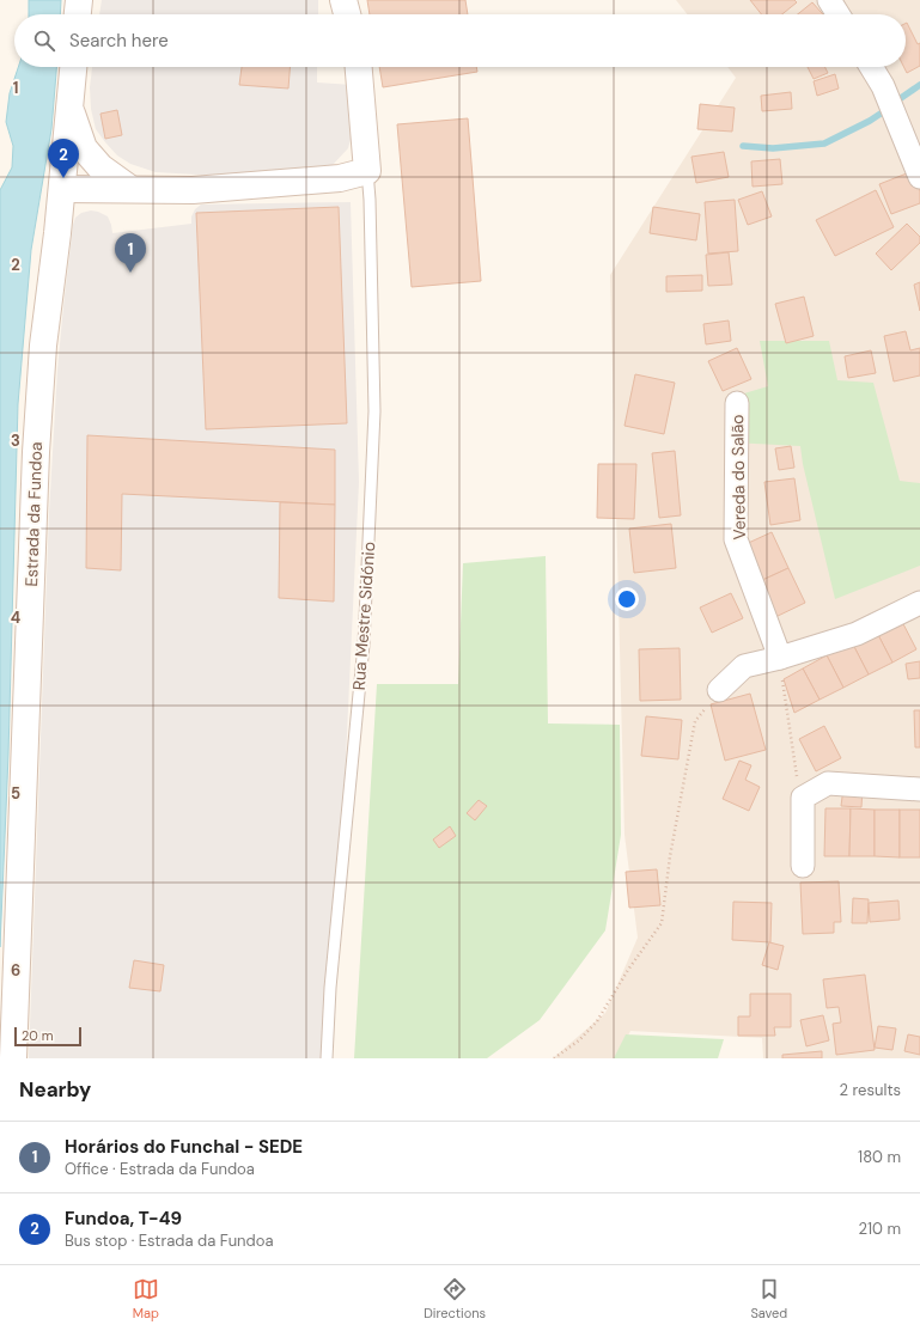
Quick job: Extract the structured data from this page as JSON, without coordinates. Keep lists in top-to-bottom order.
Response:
{
  "streets": {
    "main road": ["Estrada da Fundoa"],
    "street": ["Vereda do Salão"],
    "lane": ["Rua Mestre Sidónio"]
  },
  "scale_bar": "20 m",
  "page": {
    "search": "Search here",
    "pins": ["2", "1"],
    "scale": "20 m",
    "heading": ["Nearby", "2 results"],
    "list": [
      {
        "mark": "1",
        "name": "Horários do Funchal - SEDE",
        "note": "Office · Estrada da Fundoa",
        "value": "180 m"
      },
      {
        "mark": "2",
        "name": "Fundoa, T-49",
        "note": "Bus stop · Estrada da Fundoa",
        "value": "210 m"
      }
    ],
    "nav": ["Map", "Directions", "Saved"]
  },
  "grid": {
    "rows": [
      "1",
      "2",
      "3",
      "4",
      "5",
      "6"
    ]
  }
}
